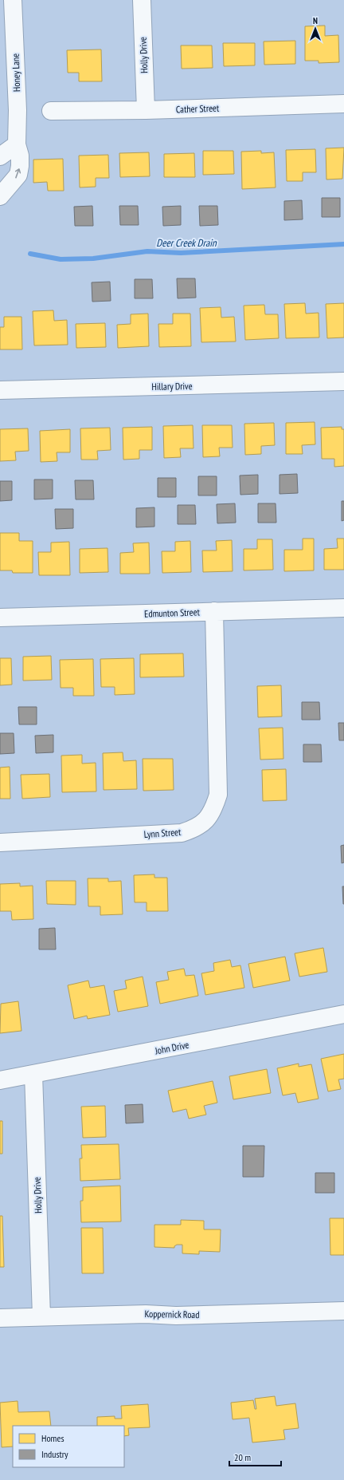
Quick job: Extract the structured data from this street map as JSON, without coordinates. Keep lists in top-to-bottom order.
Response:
{
  "streets": {
    "street": [
      "Holly Drive",
      "Honey Lane",
      "Cather Street",
      "Hillary Drive",
      "Edmunton Street",
      "Lynn Street",
      "John Drive",
      "Koppernick Road"
    ]
  },
  "crossings": [
    ["Holly Drive", "Cather Street"],
    ["Holly Drive", "John Drive"],
    ["Holly Drive", "Koppernick Road"],
    ["Edmunton Street", "Lynn Street"]
  ],
  "water": ["Deer Creek Drain"],
  "legend": ["Homes", "Industry"],
  "scale_bar": "20 m",
  "north": "top"
}
